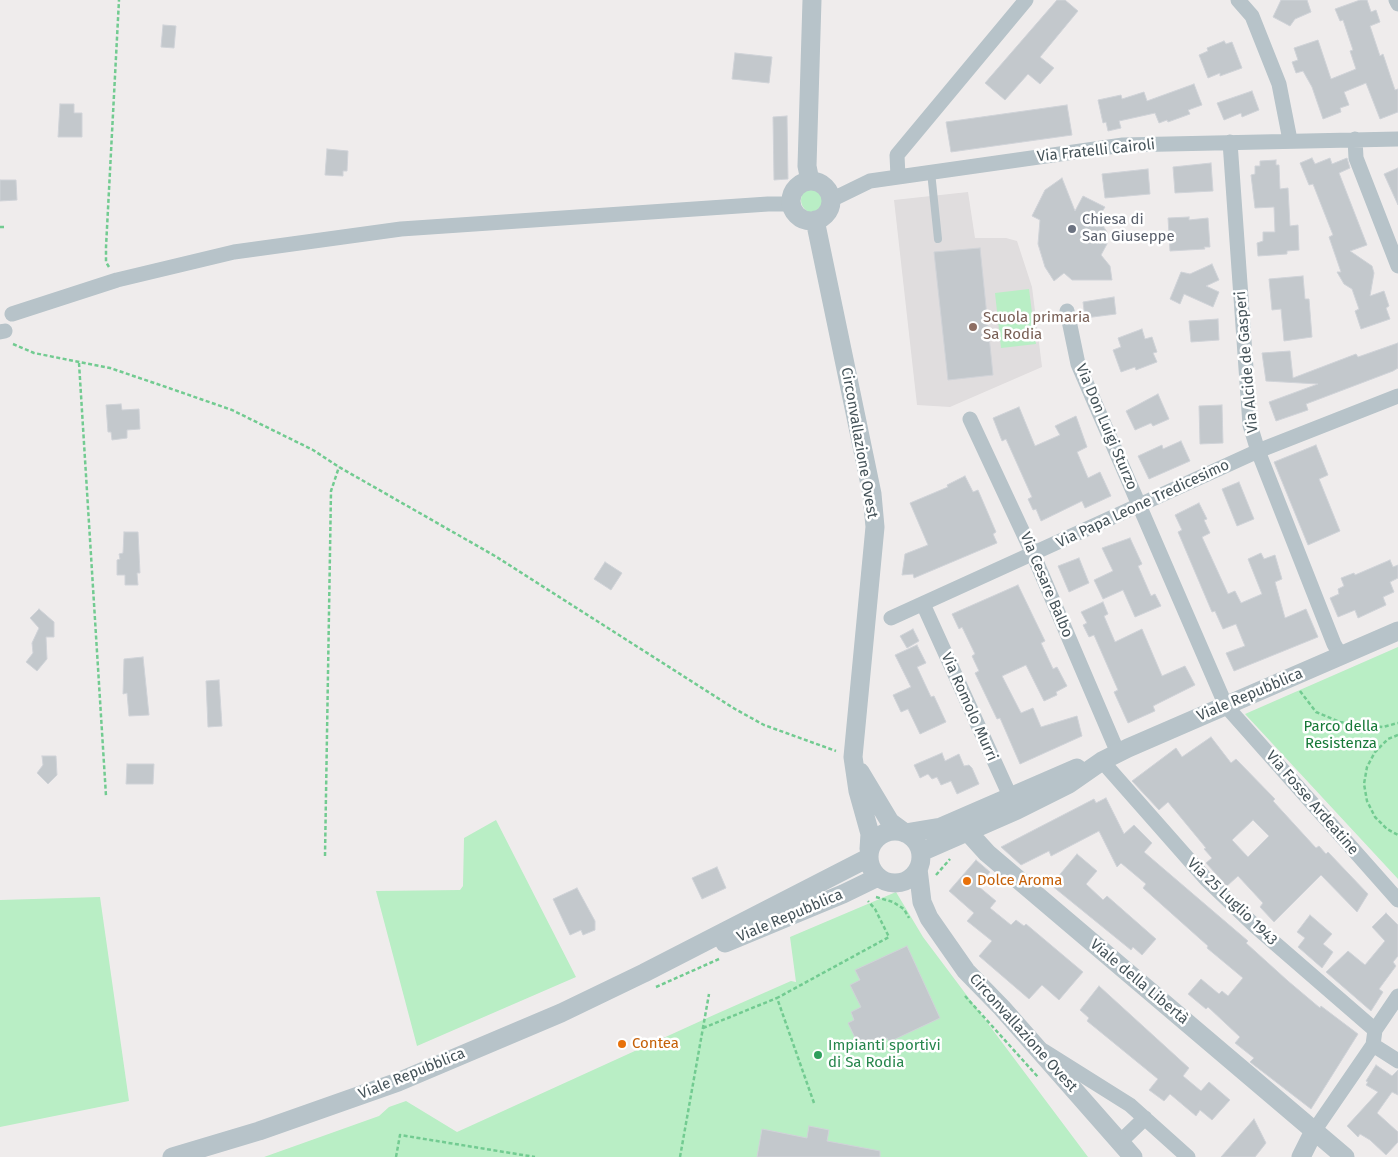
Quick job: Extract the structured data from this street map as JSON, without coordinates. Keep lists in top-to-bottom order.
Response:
{
  "streets": {
    "street": [
      "Via Fratelli Cairoli",
      "Via Alcide de Gasperi",
      "Via Don Luigi Sturzo",
      "Circonvallazione Ovest",
      "Via Papa Leone Tredicesimo",
      "Via Cesare Balbo",
      "Viale Repubblica",
      "Via Romolo Murri",
      "Via Fosse Ardeatine",
      "Via 25 Luglio 1943",
      "Viale della Libertà"
    ]
  },
  "crossings": [
    ["Via Fratelli Cairoli", "Via Alcide de Gasperi"],
    ["Via Fratelli Cairoli", "Circonvallazione Ovest"],
    ["Via Alcide de Gasperi", "Via Papa Leone Tredicesimo"],
    ["Via Alcide de Gasperi", "Viale Repubblica"],
    ["Via Don Luigi Sturzo", "Via Papa Leone Tredicesimo"],
    ["Via Don Luigi Sturzo", "Viale Repubblica"],
    ["Via Don Luigi Sturzo", "Via Fosse Ardeatine"],
    ["Circonvallazione Ovest", "Viale Repubblica"],
    ["Via Papa Leone Tredicesimo", "Via Cesare Balbo"],
    ["Via Papa Leone Tredicesimo", "Via Romolo Murri"],
    ["Via Cesare Balbo", "Viale Repubblica"],
    ["Via Cesare Balbo", "Via 25 Luglio 1943"],
    ["Viale Repubblica", "Via Romolo Murri"],
    ["Viale Repubblica", "Via Fosse Ardeatine"],
    ["Viale Repubblica", "Via 25 Luglio 1943"],
    ["Viale Repubblica", "Viale della Libertà"]
  ],
  "parks": ["Parco della Resistenza"],
  "places": [
    "Chiesa di San Giuseppe",
    "Scuola primaria Sa Rodia",
    "Dolce Aroma",
    "Contea",
    "Impianti sportivi di Sa Rodia"
  ]
}
